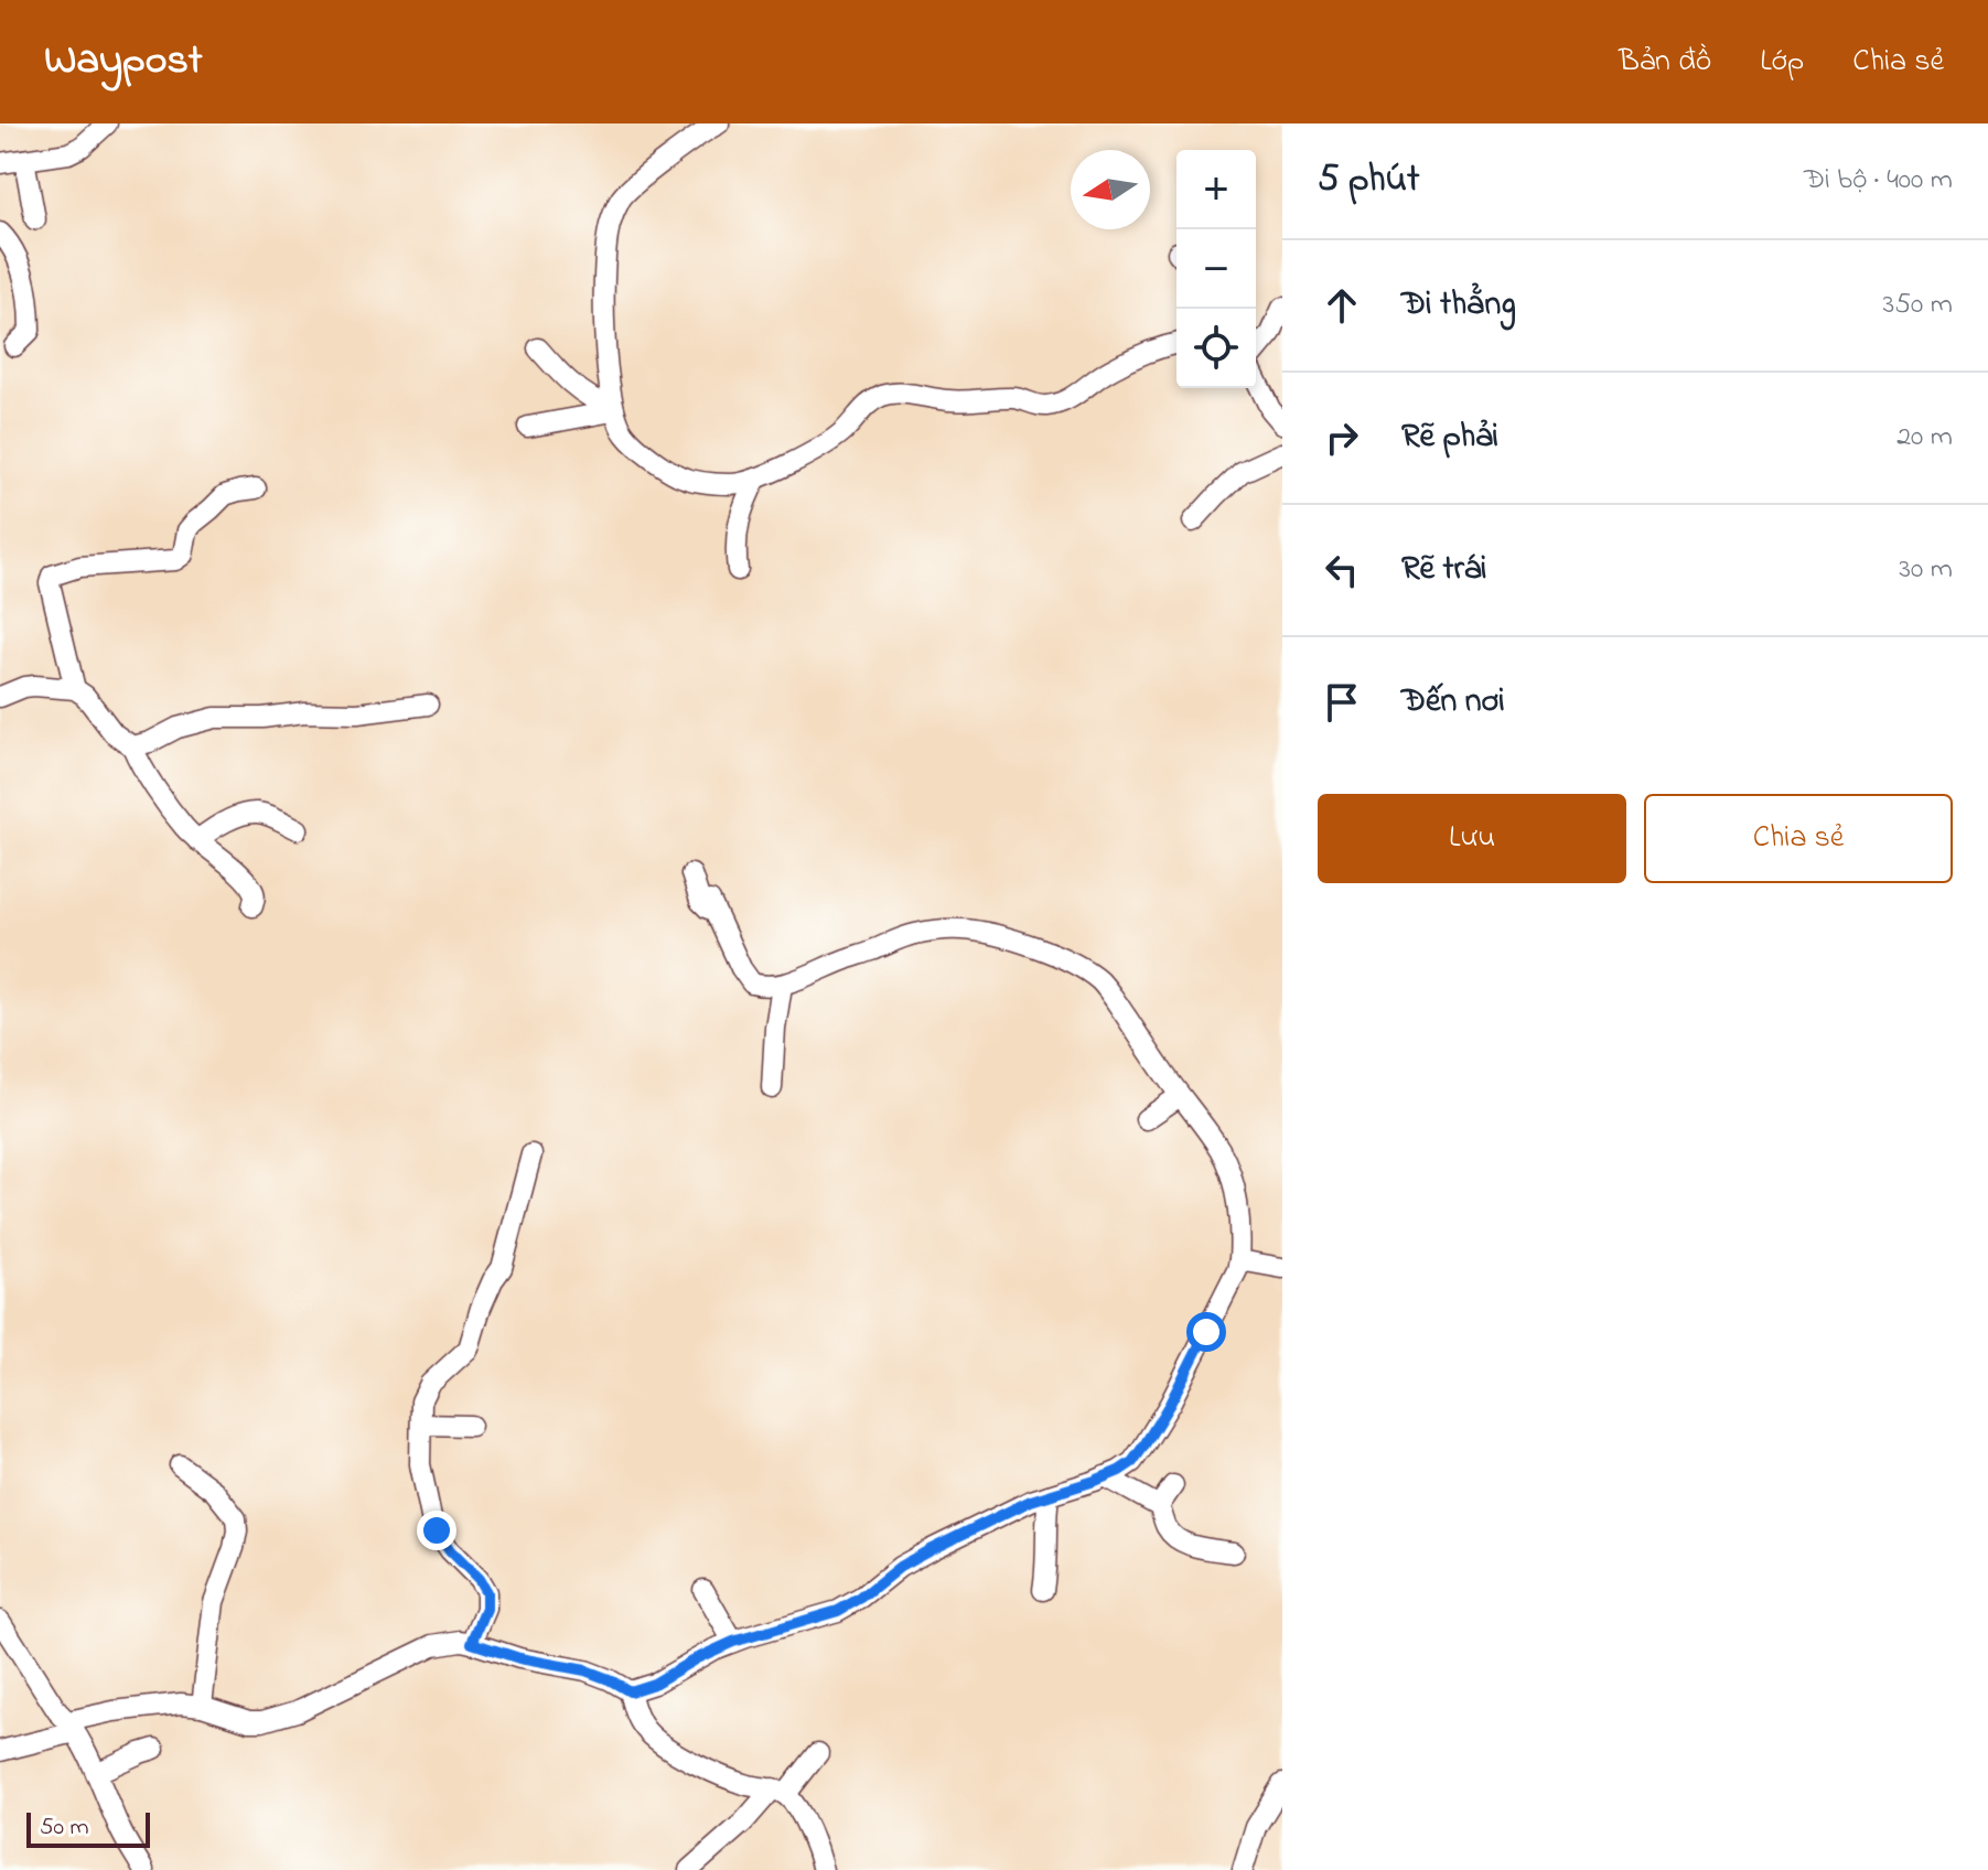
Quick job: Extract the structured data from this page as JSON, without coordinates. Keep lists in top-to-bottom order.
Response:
{
  "scale_bar": "50 m",
  "north": "left",
  "page": {
    "header": "Waypost",
    "nav": ["Bản đồ", "Lớp", "Chia sẻ"],
    "heading": ["5 phút", "Đi bộ · 400 m"],
    "map_buttons": ["+", "−"],
    "list": [
      ["Đi thẳng", "350 m"],
      ["Rẽ phải", "20 m"],
      ["Rẽ trái", "30 m"],
      "Đến nơi"
    ],
    "buttons": ["Lưu", "Chia sẻ"],
    "scale": "50 m"
  }
}
